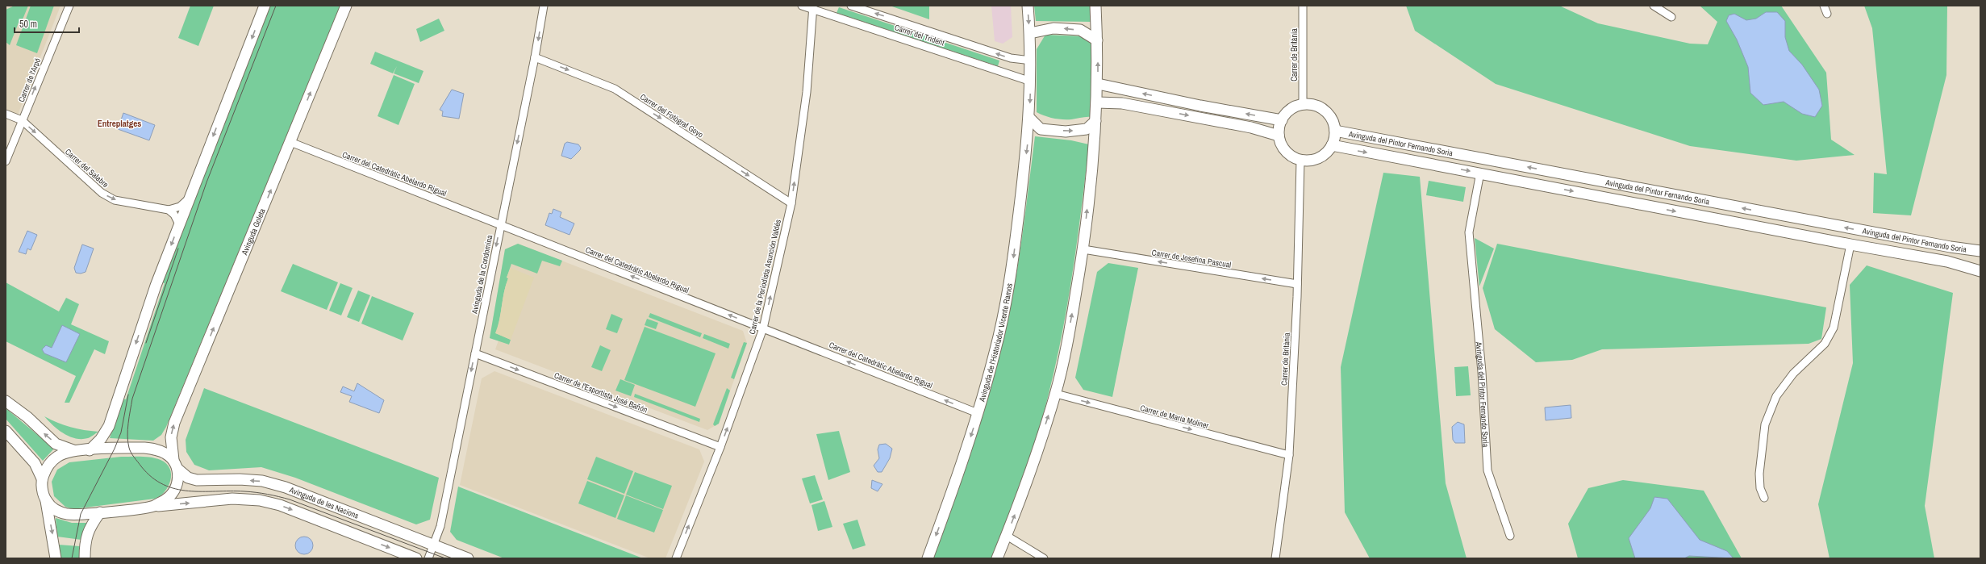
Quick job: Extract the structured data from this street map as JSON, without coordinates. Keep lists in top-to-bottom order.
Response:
{
  "streets": {
    "street": [
      "Carrer del Trident",
      "Carrer de Britània",
      "Carrer de l'Arpó",
      "Carrer del Fotògraf Goyo",
      "Avinguda del Pintor Fernando Soria",
      "Carrer del Salabre",
      "Carrer del Catedràtic Abelardo Rigual",
      "Avinguda Goleta",
      "Carrer de Josefina Pascual",
      "Avinguda de la Condomina",
      "Carrer de la Periodista Asunción Valdés",
      "Avinguda de l'Historiador Vicente Ramos",
      "Carrer de l'Esportista José Bañón",
      "Carrer de María Moliner",
      "Avinguda de les Nacions"
    ]
  },
  "crossings": [
    ["Carrer del Trident", "Carrer de la Periodista Asunción Valdés"],
    ["Carrer del Trident", "Avinguda de l'Historiador Vicente Ramos"],
    ["Carrer de Britània", "Avinguda del Pintor Fernando Soria"],
    ["Carrer de Britània", "Carrer de Josefina Pascual"],
    ["Carrer de Britània", "Carrer de María Moliner"],
    ["Carrer de l'Arpó", "Carrer del Salabre"],
    ["Carrer del Fotògraf Goyo", "Avinguda de la Condomina"],
    ["Carrer del Fotògraf Goyo", "Carrer de la Periodista Asunción Valdés"],
    ["Carrer del Catedràtic Abelardo Rigual", "Avinguda Goleta"],
    ["Carrer del Catedràtic Abelardo Rigual", "Avinguda de la Condomina"],
    ["Carrer del Catedràtic Abelardo Rigual", "Carrer de la Periodista Asunción Valdés"],
    ["Carrer del Catedràtic Abelardo Rigual", "Avinguda de l'Historiador Vicente Ramos"],
    ["Avinguda Goleta", "Avinguda de les Nacions"],
    ["Avinguda de la Condomina", "Carrer de l'Esportista José Bañón"],
    ["Avinguda de la Condomina", "Avinguda de les Nacions"],
    ["Carrer de la Periodista Asunción Valdés", "Carrer de l'Esportista José Bañón"]
  ],
  "one_way": [
    "Carrer de l'Arpó",
    "Carrer del Fotògraf Goyo",
    "Carrer del Salabre",
    "Carrer del Catedràtic Abelardo Rigual",
    "Carrer de Josefina Pascual",
    "Avinguda de la Condomina",
    "Carrer de la Periodista Asunción Valdés",
    "Carrer de l'Esportista José Bañón",
    "Carrer de María Moliner"
  ],
  "districts": ["Entreplatges"],
  "scale_bar": "50 m"
}
